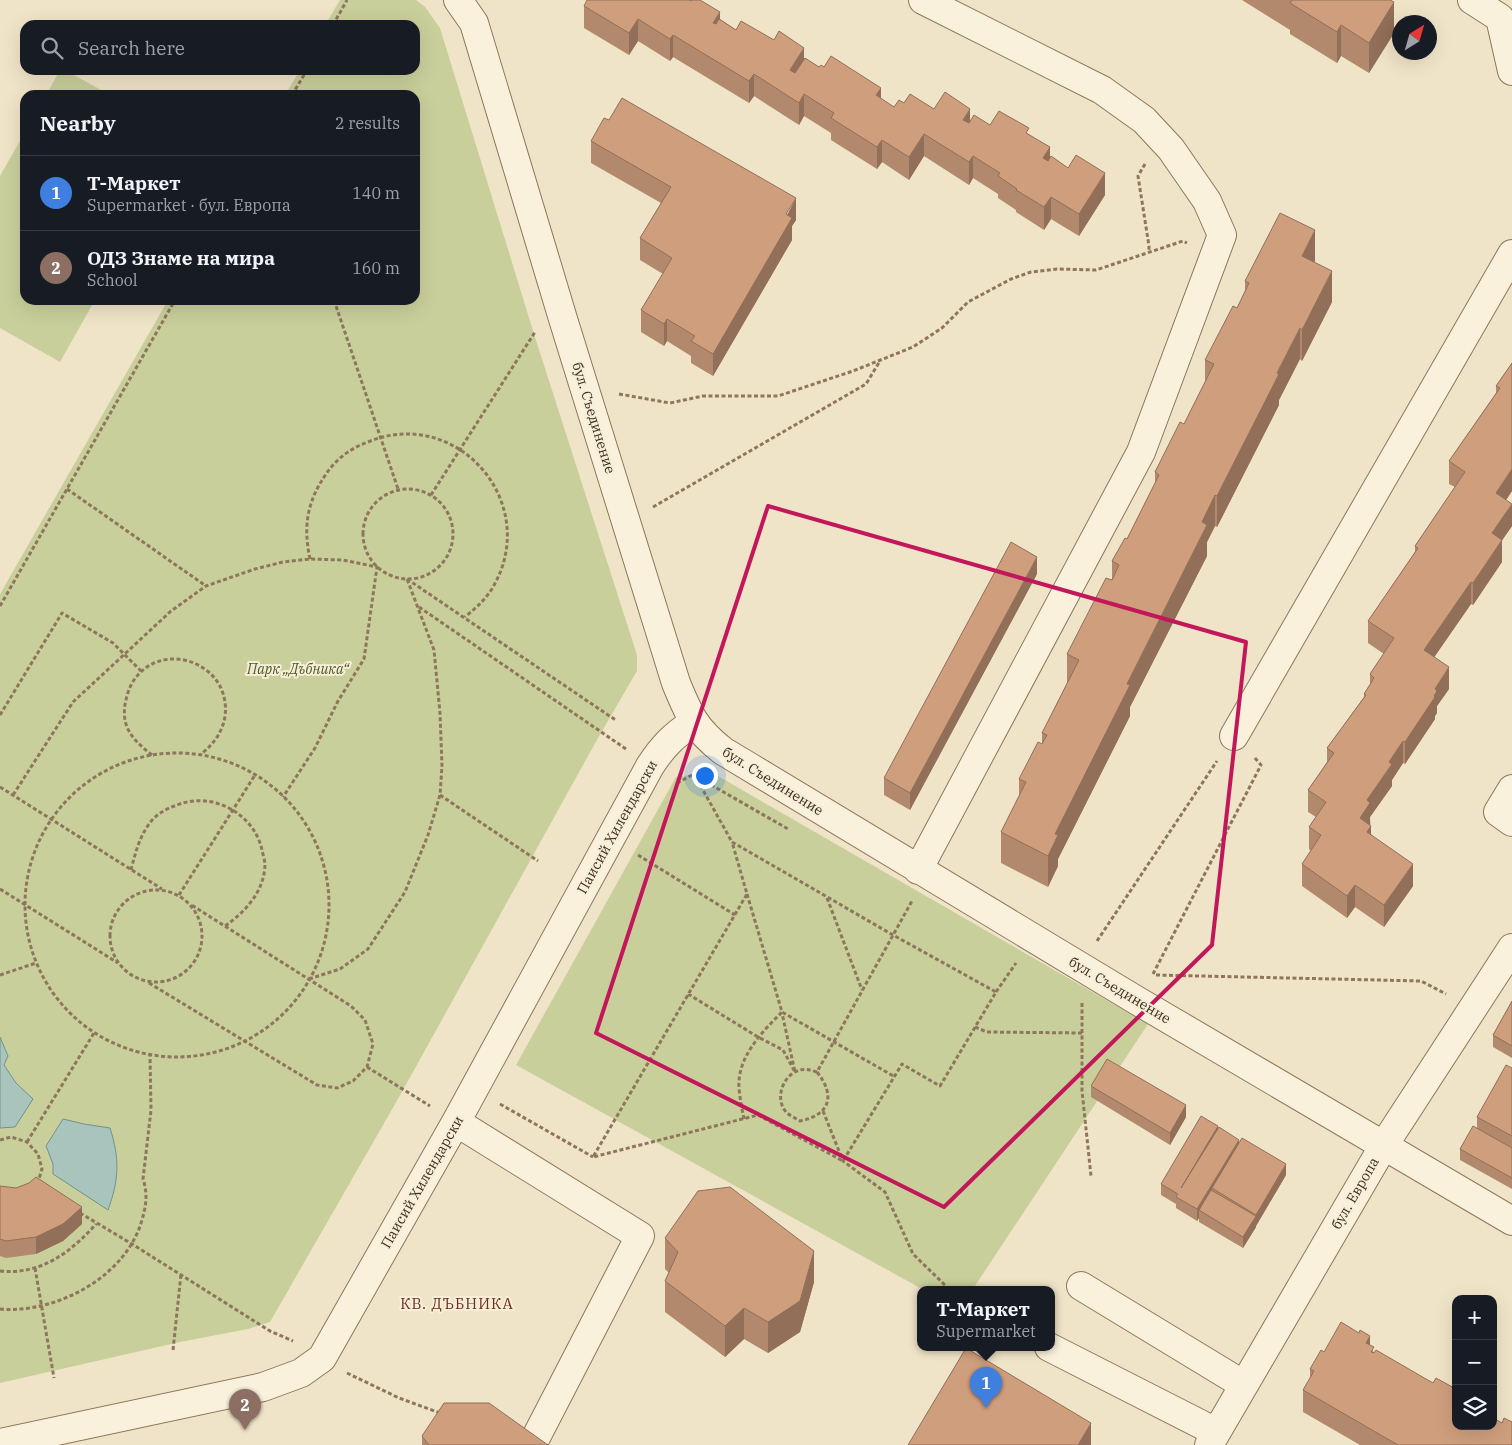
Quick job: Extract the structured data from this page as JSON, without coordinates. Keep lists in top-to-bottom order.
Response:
{
  "streets": {
    "street": ["бул. Съединение", "Паисий Хилендарски", "бул. Европа"]
  },
  "crossings": [
    ["бул. Съединение", "Паисий Хилендарски"],
    ["бул. Съединение", "бул. Европа"]
  ],
  "districts": ["КВ. ДЪБНИКА"],
  "parks": ["Парк „Дъбника“"],
  "north": "top right",
  "page": {
    "search": "Search here",
    "heading": ["Nearby", "2 results"],
    "list": [
      {
        "mark": "1",
        "name": "Т-Маркет",
        "note": "Supermarket · бул. Европа",
        "value": "140 m"
      },
      {
        "mark": "2",
        "name": "ОДЗ Знаме на мира",
        "note": "School",
        "value": "160 m"
      }
    ],
    "popup": ["Т-Маркет", "Supermarket"],
    "map_buttons": ["+", "−"],
    "pins": ["1", "2"]
  }
}
